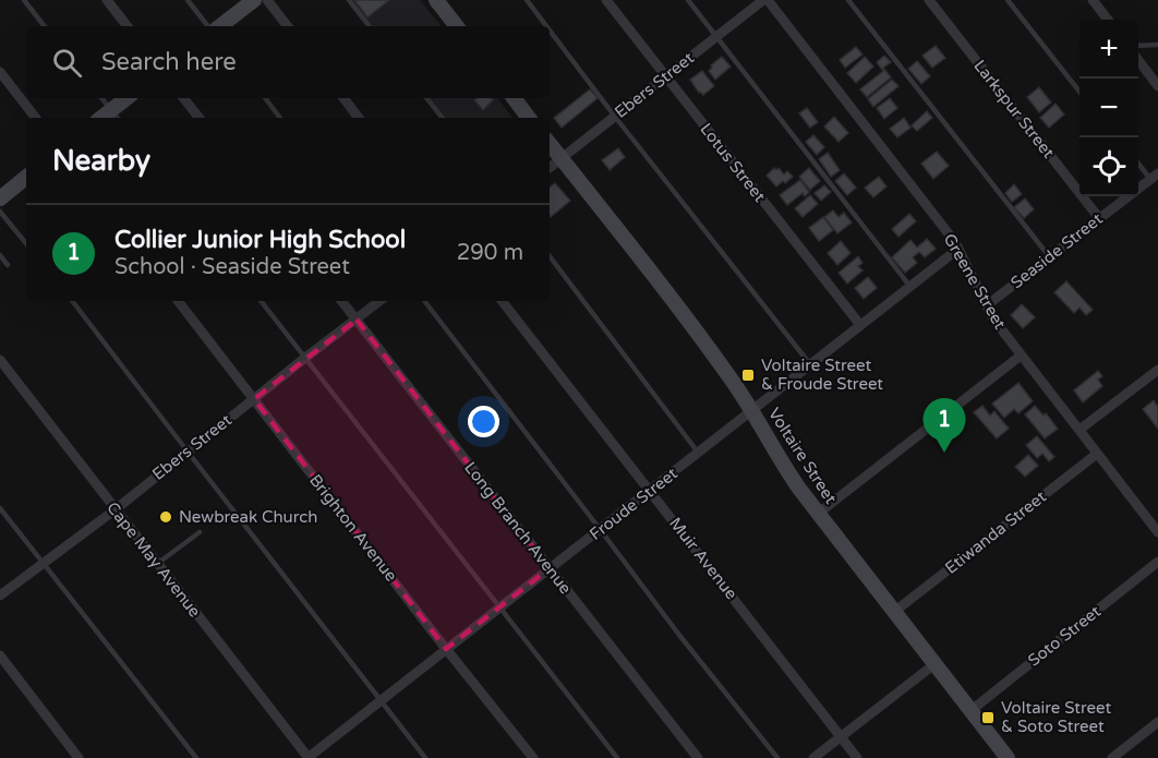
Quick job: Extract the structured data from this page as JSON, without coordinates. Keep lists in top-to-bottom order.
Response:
{
  "streets": {
    "main road": ["Voltaire Street"],
    "street": [
      "Ebers Street",
      "Larkspur Street",
      "Lotus Street",
      "Seaside Street",
      "Greene Street",
      "Froude Street",
      "Brighton Avenue",
      "Long Branch Avenue",
      "Etiwanda Street",
      "Muir Avenue",
      "Cape May Avenue",
      "Soto Street"
    ]
  },
  "crossings": [
    ["Ebers Street", "Lotus Street"],
    ["Ebers Street", "Greene Street"],
    ["Ebers Street", "Voltaire Street"],
    ["Ebers Street", "Brighton Avenue"],
    ["Ebers Street", "Long Branch Avenue"],
    ["Ebers Street", "Cape May Avenue"],
    ["Larkspur Street", "Seaside Street"],
    ["Lotus Street", "Froude Street"],
    ["Seaside Street", "Greene Street"],
    ["Greene Street", "Froude Street"],
    ["Greene Street", "Etiwanda Street"],
    ["Voltaire Street", "Froude Street"],
    ["Voltaire Street", "Etiwanda Street"],
    ["Voltaire Street", "Soto Street"],
    ["Froude Street", "Brighton Avenue"],
    ["Froude Street", "Long Branch Avenue"],
    ["Froude Street", "Muir Avenue"],
    ["Froude Street", "Cape May Avenue"]
  ],
  "places": {
    "transit": ["Voltaire Street & Froude Street", "Voltaire Street & Soto Street"],
    "other": ["Newbreak Church"]
  },
  "page": {
    "map_buttons": ["+", "−"],
    "search": "Search here",
    "heading": "Nearby",
    "list": [
      {
        "mark": "1",
        "name": "Collier Junior High School",
        "note": "School · Seaside Street",
        "value": "290 m"
      }
    ],
    "pins": "1"
  }
}
